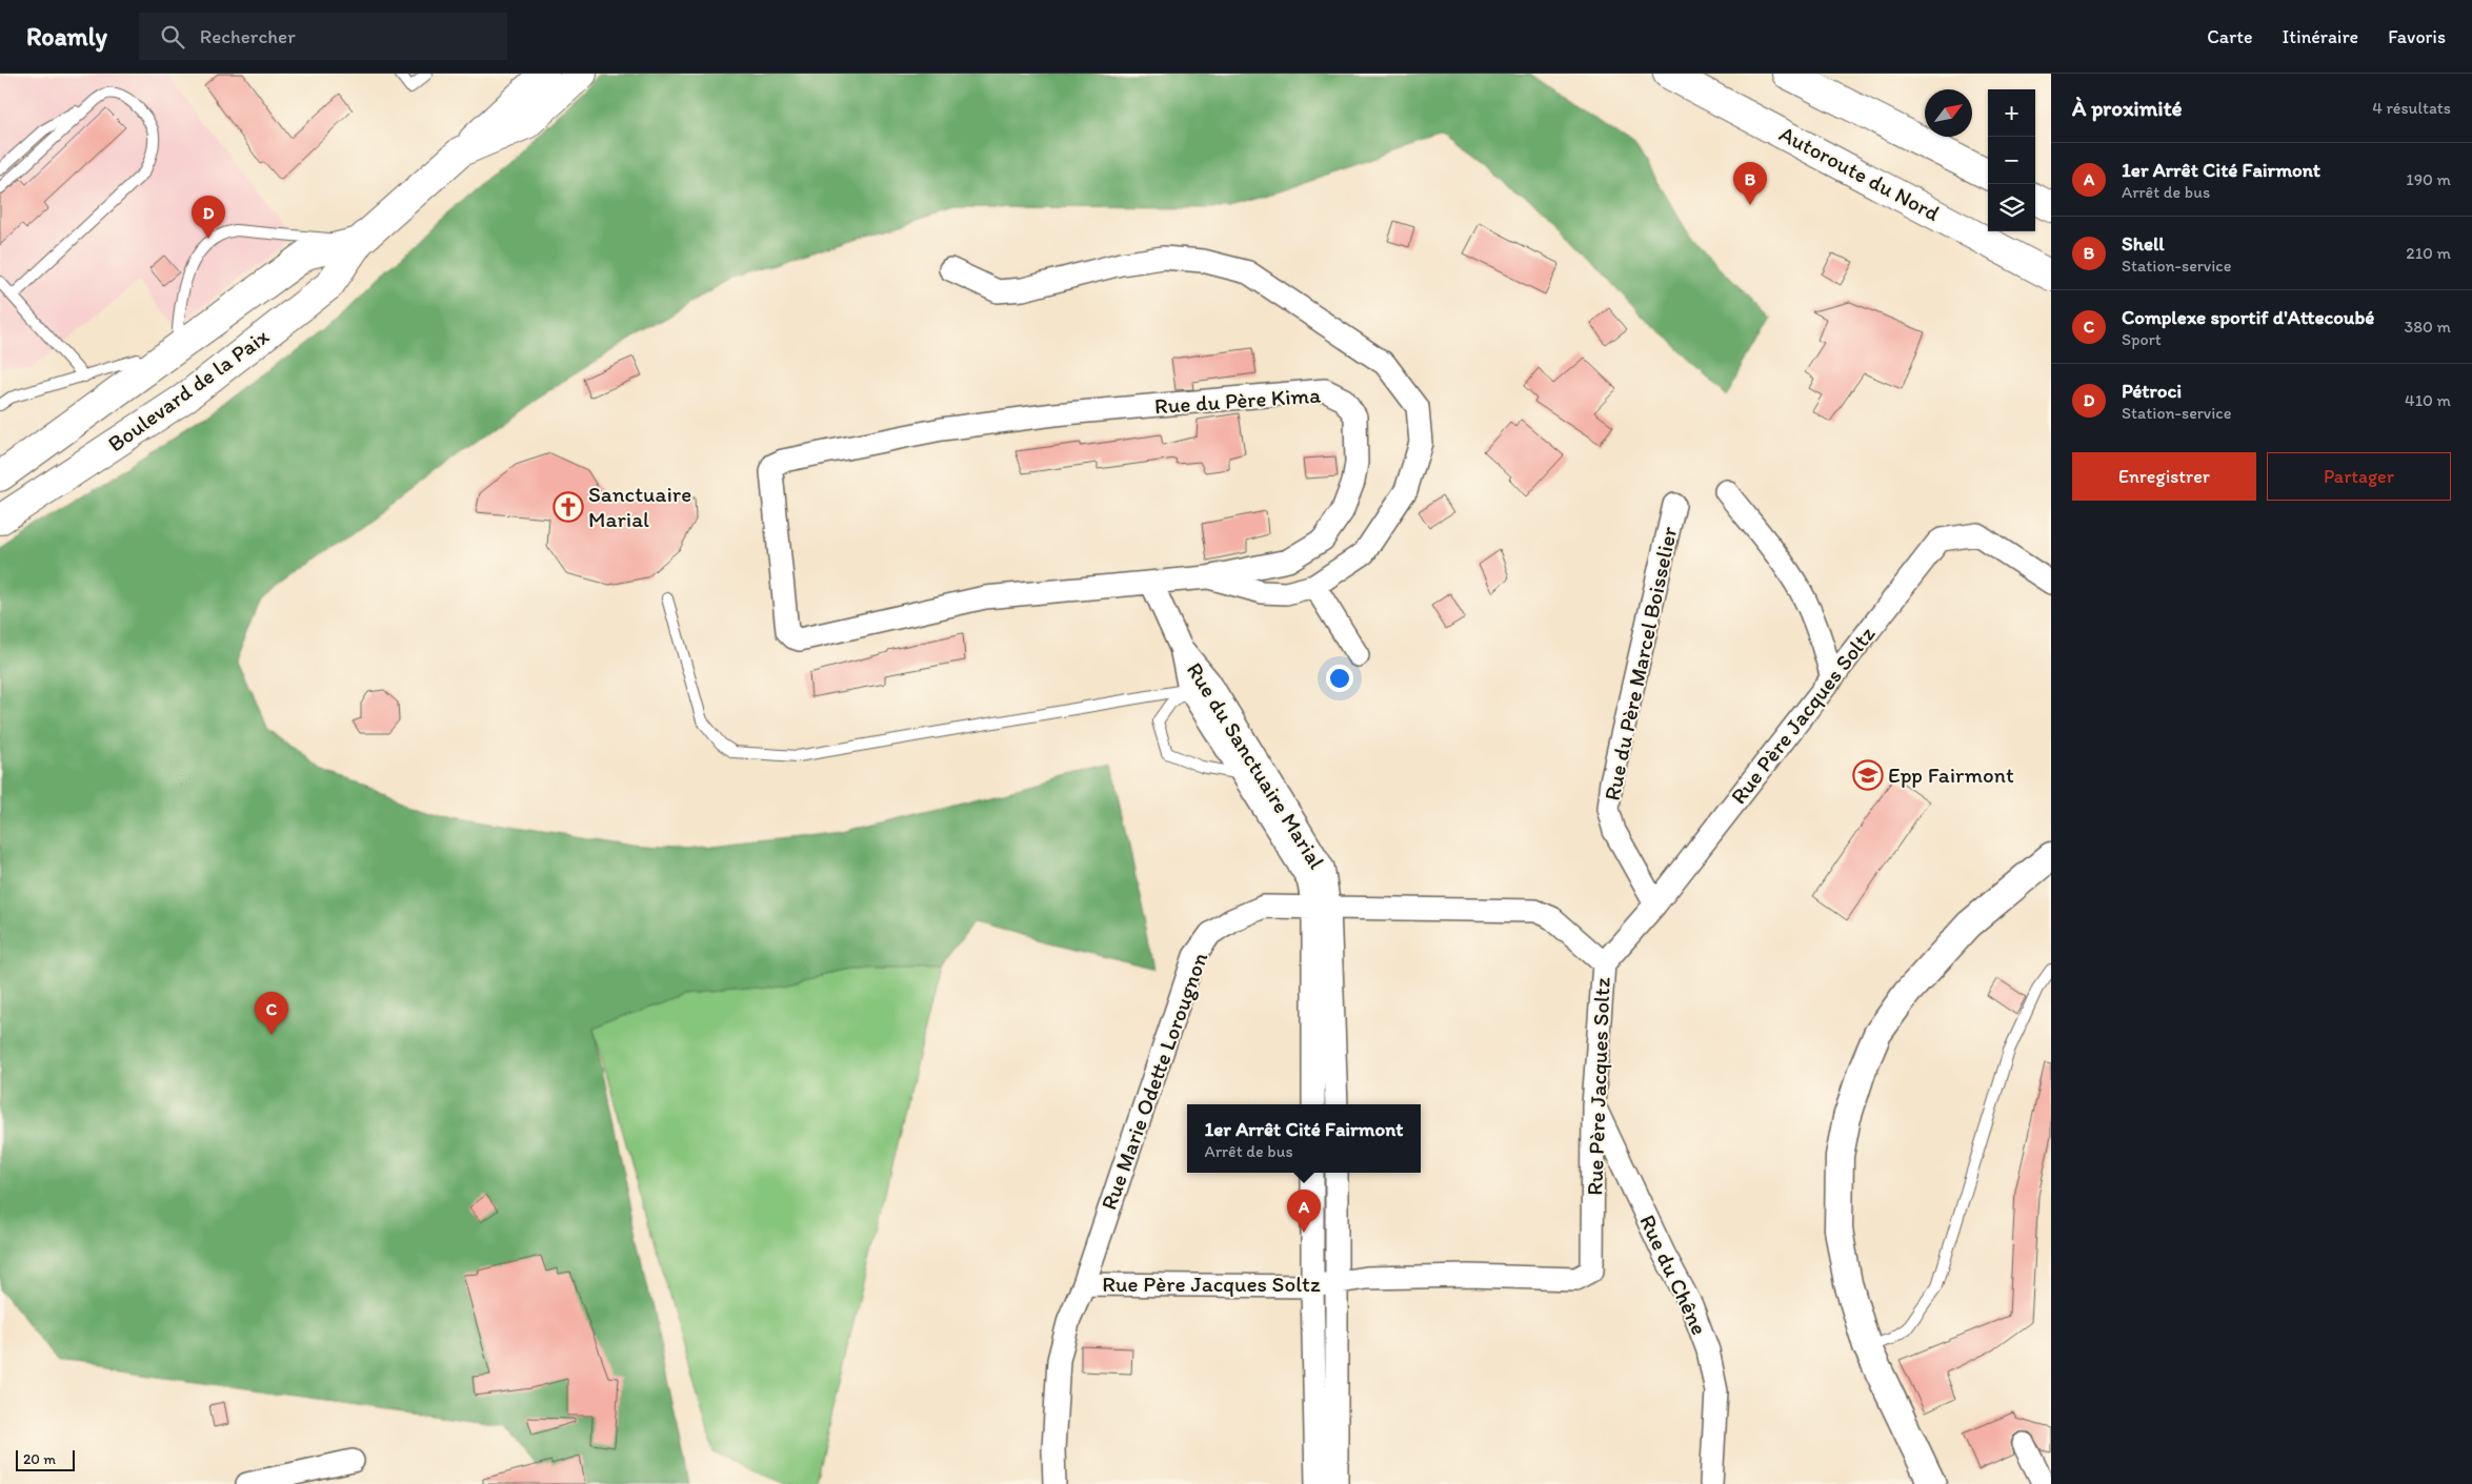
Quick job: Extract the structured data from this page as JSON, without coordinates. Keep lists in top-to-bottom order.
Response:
{
  "streets": {
    "main road": ["Autoroute du Nord", "Boulevard de la Paix"],
    "street": [
      "Rue du Père Kima",
      "Rue du Père Marcel Boisselier",
      "Rue Père Jacques Soltz",
      "Rue du Sanctuaire Marial",
      "Rue Marie Odette Lorougnon",
      "Rue du Chêne"
    ]
  },
  "crossings": [
    ["Rue du Père Kima", "Rue du Sanctuaire Marial"],
    ["Rue du Père Marcel Boisselier", "Rue Père Jacques Soltz"],
    ["Rue Père Jacques Soltz", "Rue Marie Odette Lorougnon"],
    ["Rue Père Jacques Soltz", "Rue du Chêne"],
    ["Rue du Sanctuaire Marial", "Rue Marie Odette Lorougnon"]
  ],
  "places": {
    "church": ["Sanctuaire Marial"],
    "school or university": ["Epp Fairmont"]
  },
  "scale_bar": "20 m",
  "north": "top right",
  "page": {
    "header": "Roamly",
    "search": "Rechercher",
    "nav": ["Carte", "Itinéraire", "Favoris"],
    "heading": ["À proximité", "4 résultats"],
    "map_buttons": ["+", "−"],
    "list": [
      {
        "mark": "A",
        "name": "1er Arrêt Cité Fairmont",
        "note": "Arrêt de bus",
        "value": "190 m"
      },
      {
        "mark": "B",
        "name": "Shell",
        "note": "Station-service",
        "value": "210 m"
      },
      {
        "mark": "C",
        "name": "Complexe sportif d'Attecoubé",
        "note": "Sport",
        "value": "380 m"
      },
      {
        "mark": "D",
        "name": "Pétroci",
        "note": "Station-service",
        "value": "410 m"
      }
    ],
    "pins": [
      "B",
      "D",
      "C",
      "A"
    ],
    "buttons": ["Enregistrer", "Partager"],
    "popup": ["1er Arrêt Cité Fairmont", "Arrêt de bus"],
    "scale": "20 m"
  }
}
